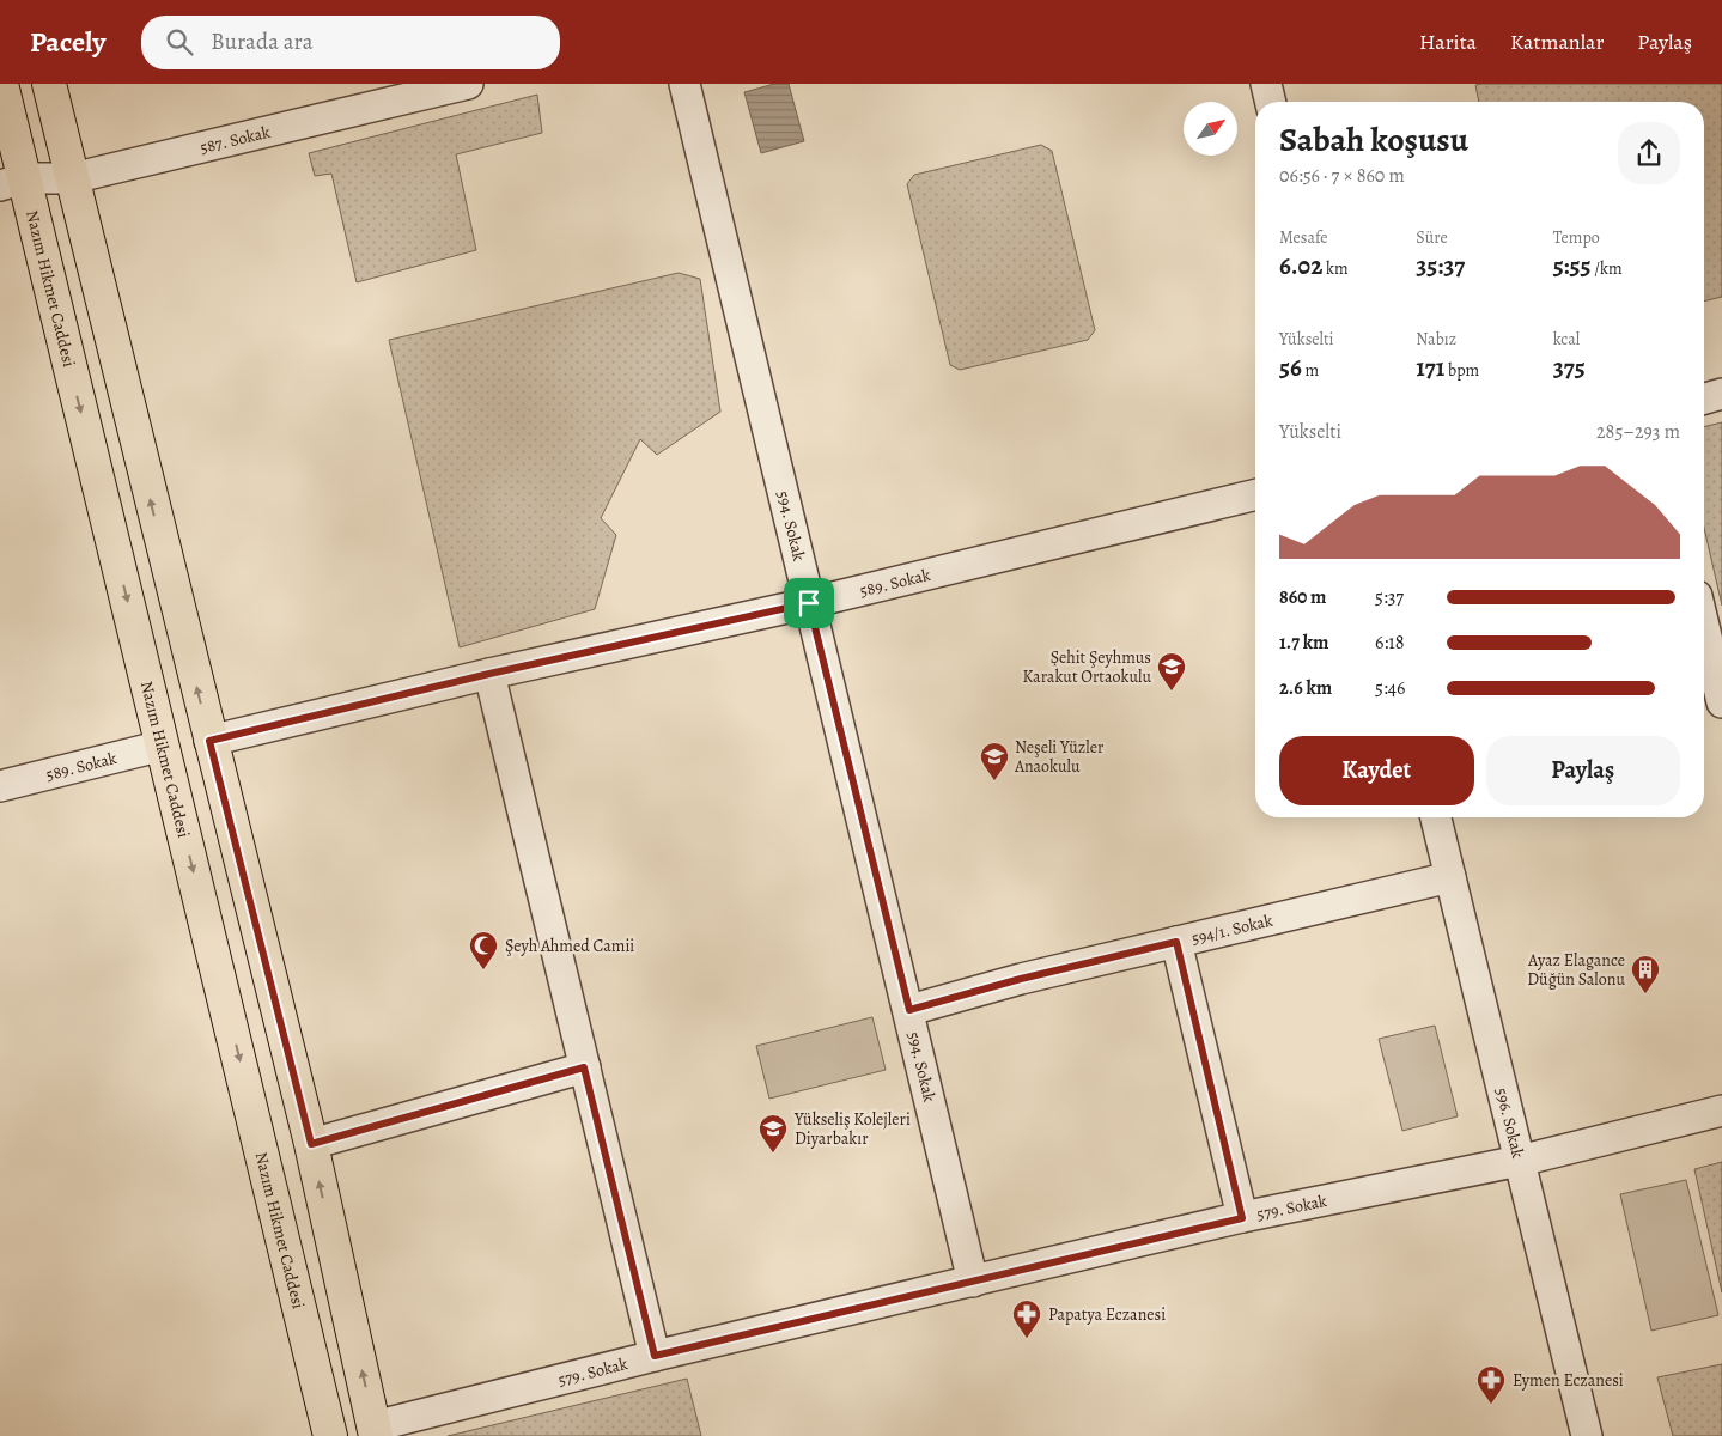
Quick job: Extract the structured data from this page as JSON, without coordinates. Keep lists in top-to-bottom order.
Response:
{
  "streets": {
    "main road": ["Nazım Hikmet Caddesi"],
    "street": [
      "587. Sokak",
      "594. Sokak",
      "589. Sokak",
      "594/1. Sokak",
      "596. Sokak",
      "579. Sokak"
    ]
  },
  "crossings": [
    ["587. Sokak", "Nazım Hikmet Caddesi"],
    ["Nazım Hikmet Caddesi", "589. Sokak"],
    ["594. Sokak", "589. Sokak"],
    ["594. Sokak", "594/1. Sokak"],
    ["594. Sokak", "579. Sokak"],
    ["594/1. Sokak", "596. Sokak"],
    ["596. Sokak", "579. Sokak"]
  ],
  "places": {
    "school or university": ["Şehit Şeyhmus Karakut Ortaokulu", "Neşeli Yüzler Anaokulu", "Yükseliş Kolejleri Diyarbakır"],
    "mosque": ["Şeyh Ahmed Camii"],
    "building": ["Ayaz Elagance Düğün Salonu"],
    "pharmacy": ["Papatya Eczanesi", "Eymen Eczanesi"]
  },
  "north": "top right",
  "page": {
    "header": "Pacely",
    "search": "Burada ara",
    "nav": ["Harita", "Katmanlar", "Paylaş"],
    "heading": ["Sabah koşusu", "06:56 · 7 × 860 m"],
    "stats": [
      ["Mesafe", "6.02 km"],
      ["Süre", "35:37"],
      ["Tempo", "5:55 /km"],
      ["Yükselti", "56 m"],
      ["Nabız", "171 bpm"],
      ["kcal", "375"]
    ],
    "chart": ["Yükselti", "285–293 m"],
    "list": [
      {
        "name": "860 m",
        "note": "5:37"
      },
      {
        "name": "1.7 km",
        "note": "6:18"
      },
      {
        "name": "2.6 km",
        "note": "5:46"
      }
    ],
    "buttons": ["Kaydet", "Paylaş"]
  }
}
